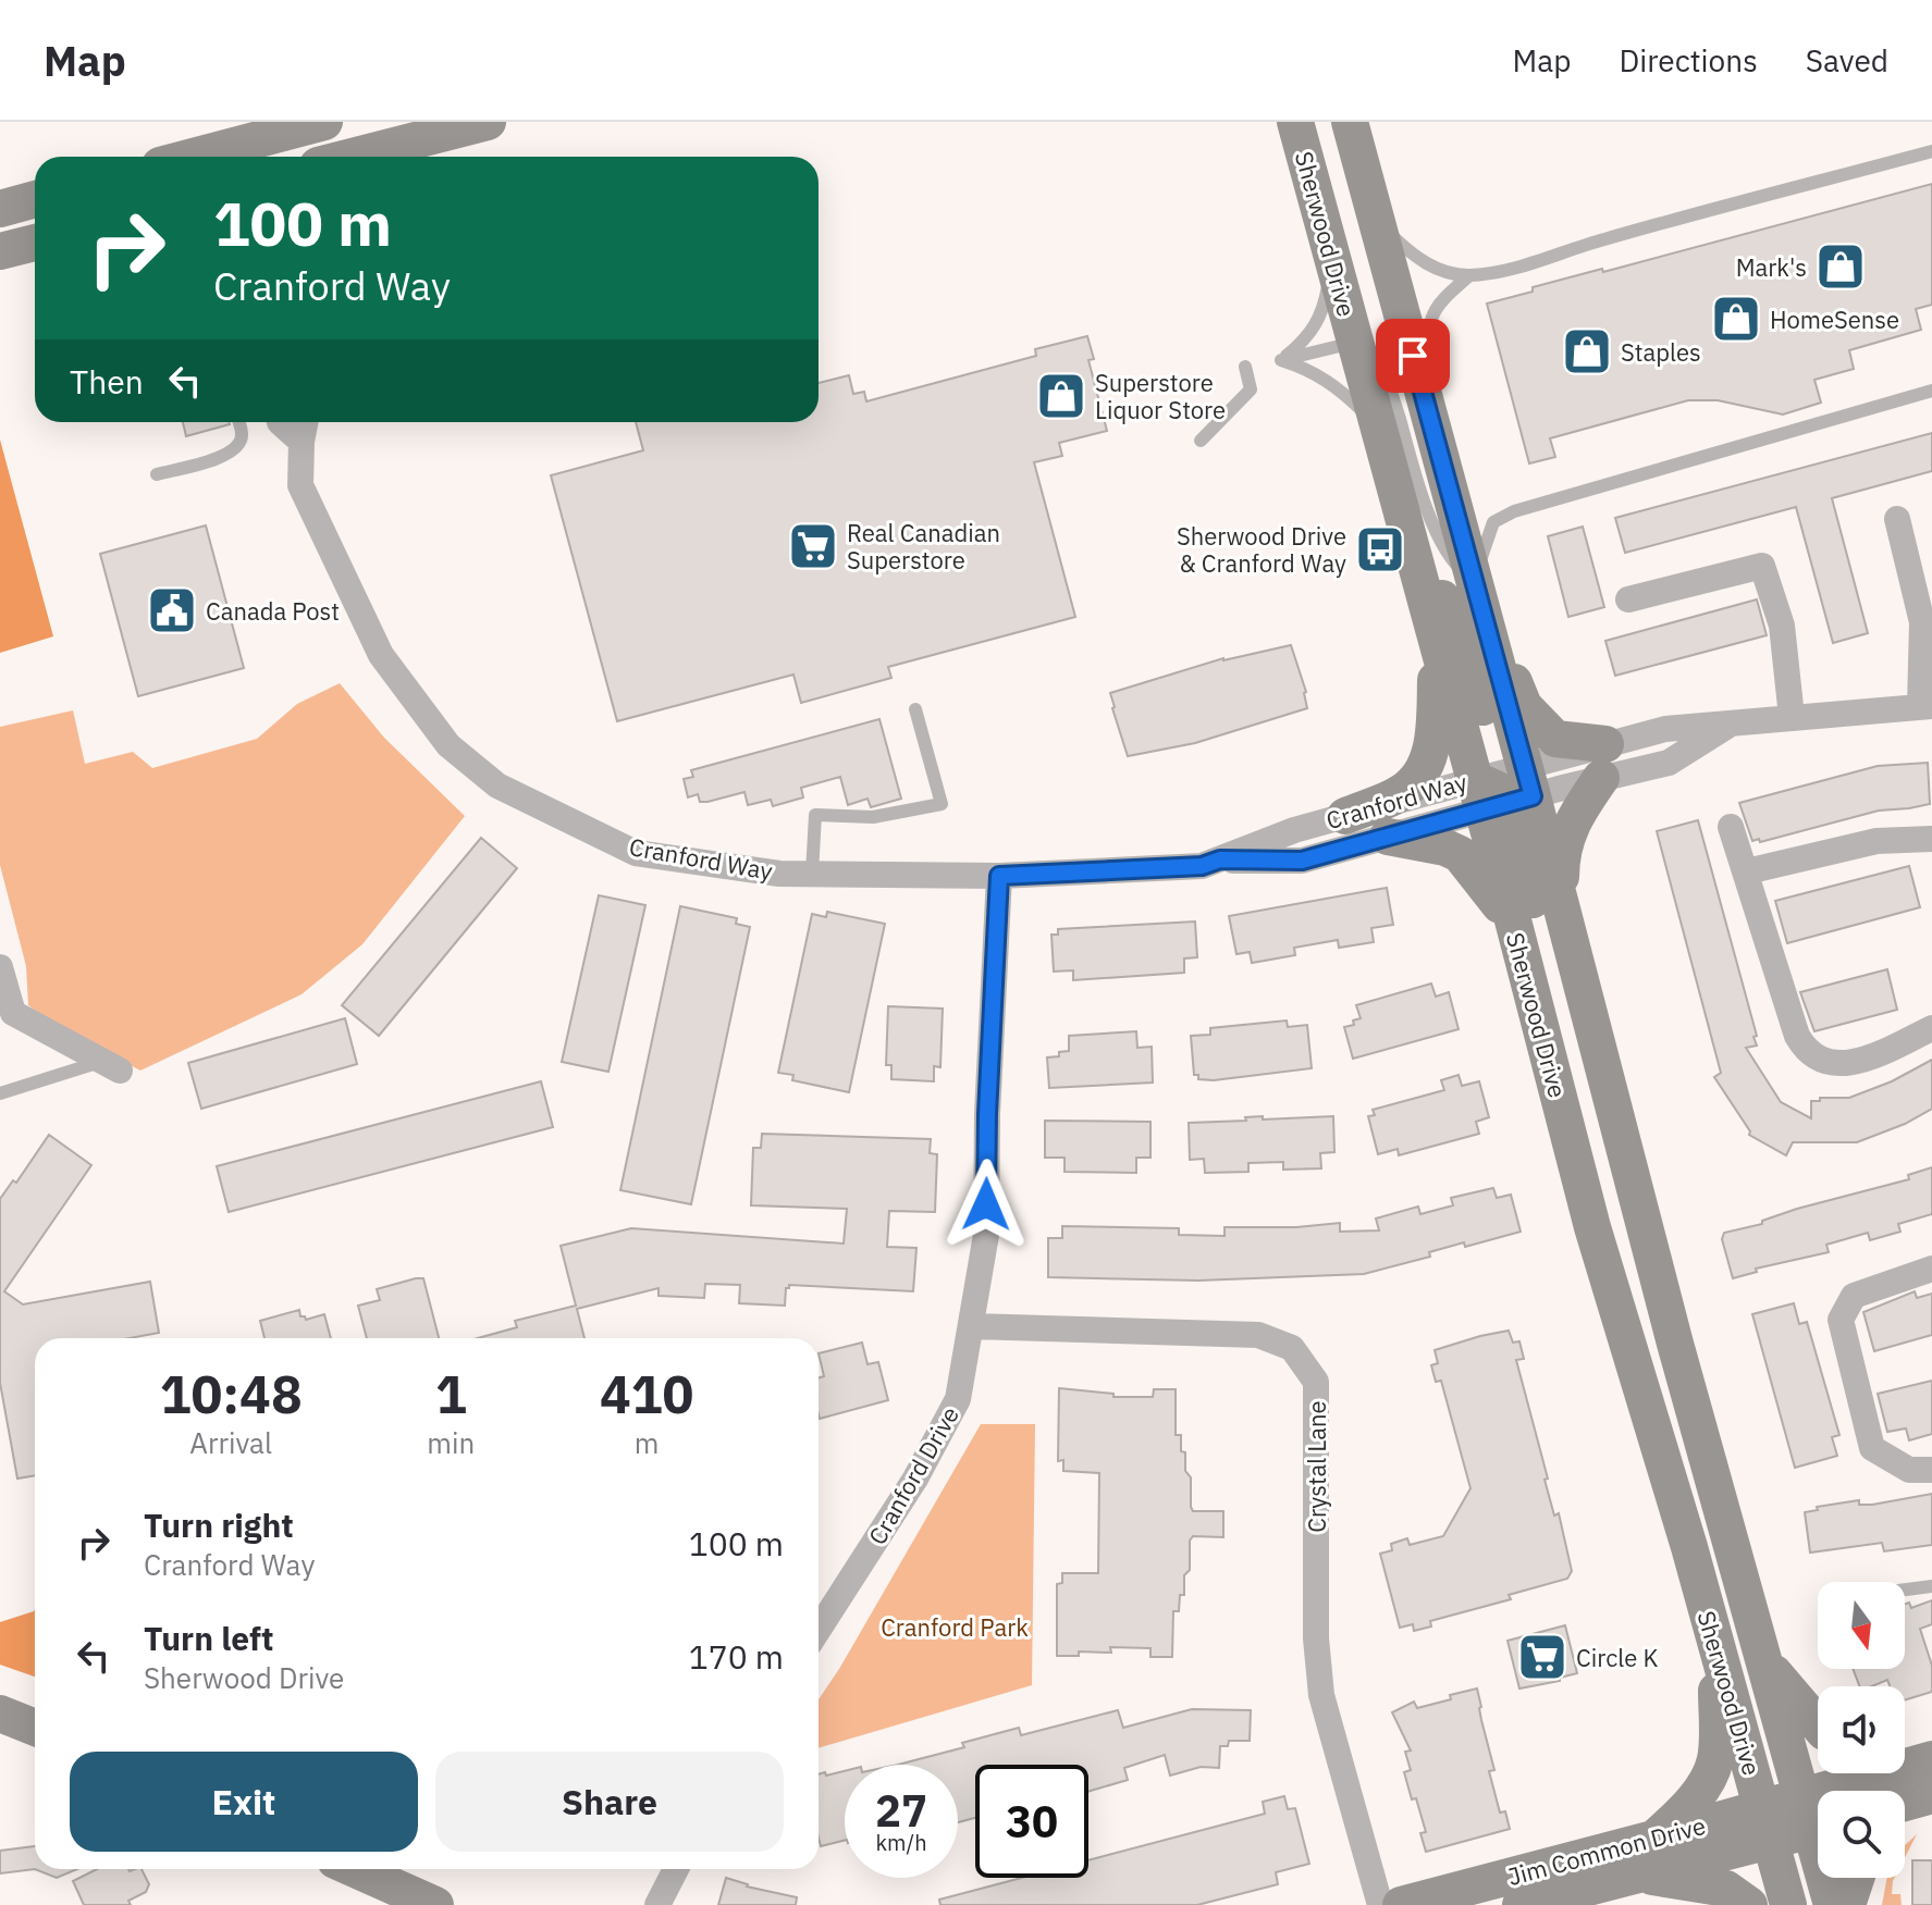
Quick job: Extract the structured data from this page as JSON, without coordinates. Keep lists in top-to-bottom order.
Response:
{
  "streets": {
    "main road": ["Sherwood Drive", "Jim Common Drive"],
    "street": ["Cranford Way", "Crystal Lane", "Cranford Drive"]
  },
  "crossings": [
    ["Sherwood Drive", "Cranford Way"],
    ["Sherwood Drive", "Jim Common Drive"],
    ["Cranford Way", "Cranford Drive"],
    ["Crystal Lane", "Cranford Drive"]
  ],
  "parks": ["Cranford Park"],
  "places": {
    "shop": [
      "Mark's",
      "HomeSense",
      "Staples",
      "Superstore Liquor Store"
    ],
    "supermarket": ["Real Canadian Superstore", "Circle K"],
    "bus stop": ["Sherwood Drive & Cranford Way"],
    "public building": ["Canada Post"]
  },
  "north": "bottom",
  "page": {
    "header": "Map",
    "nav": ["Map", "Directions", "Saved"],
    "turn": ["100 m", "Cranford Way"],
    "then": "Then",
    "eta": [
      "10:48",
      "Arrival",
      "1",
      "min",
      "410",
      "m"
    ],
    "list": [
      {
        "name": "Turn right",
        "note": "Cranford Way",
        "value": "100 m"
      },
      {
        "name": "Turn left",
        "note": "Sherwood Drive",
        "value": "170 m"
      }
    ],
    "buttons": ["Exit", "Share"],
    "speed": "27 km/h",
    "limit": "30"
  }
}
